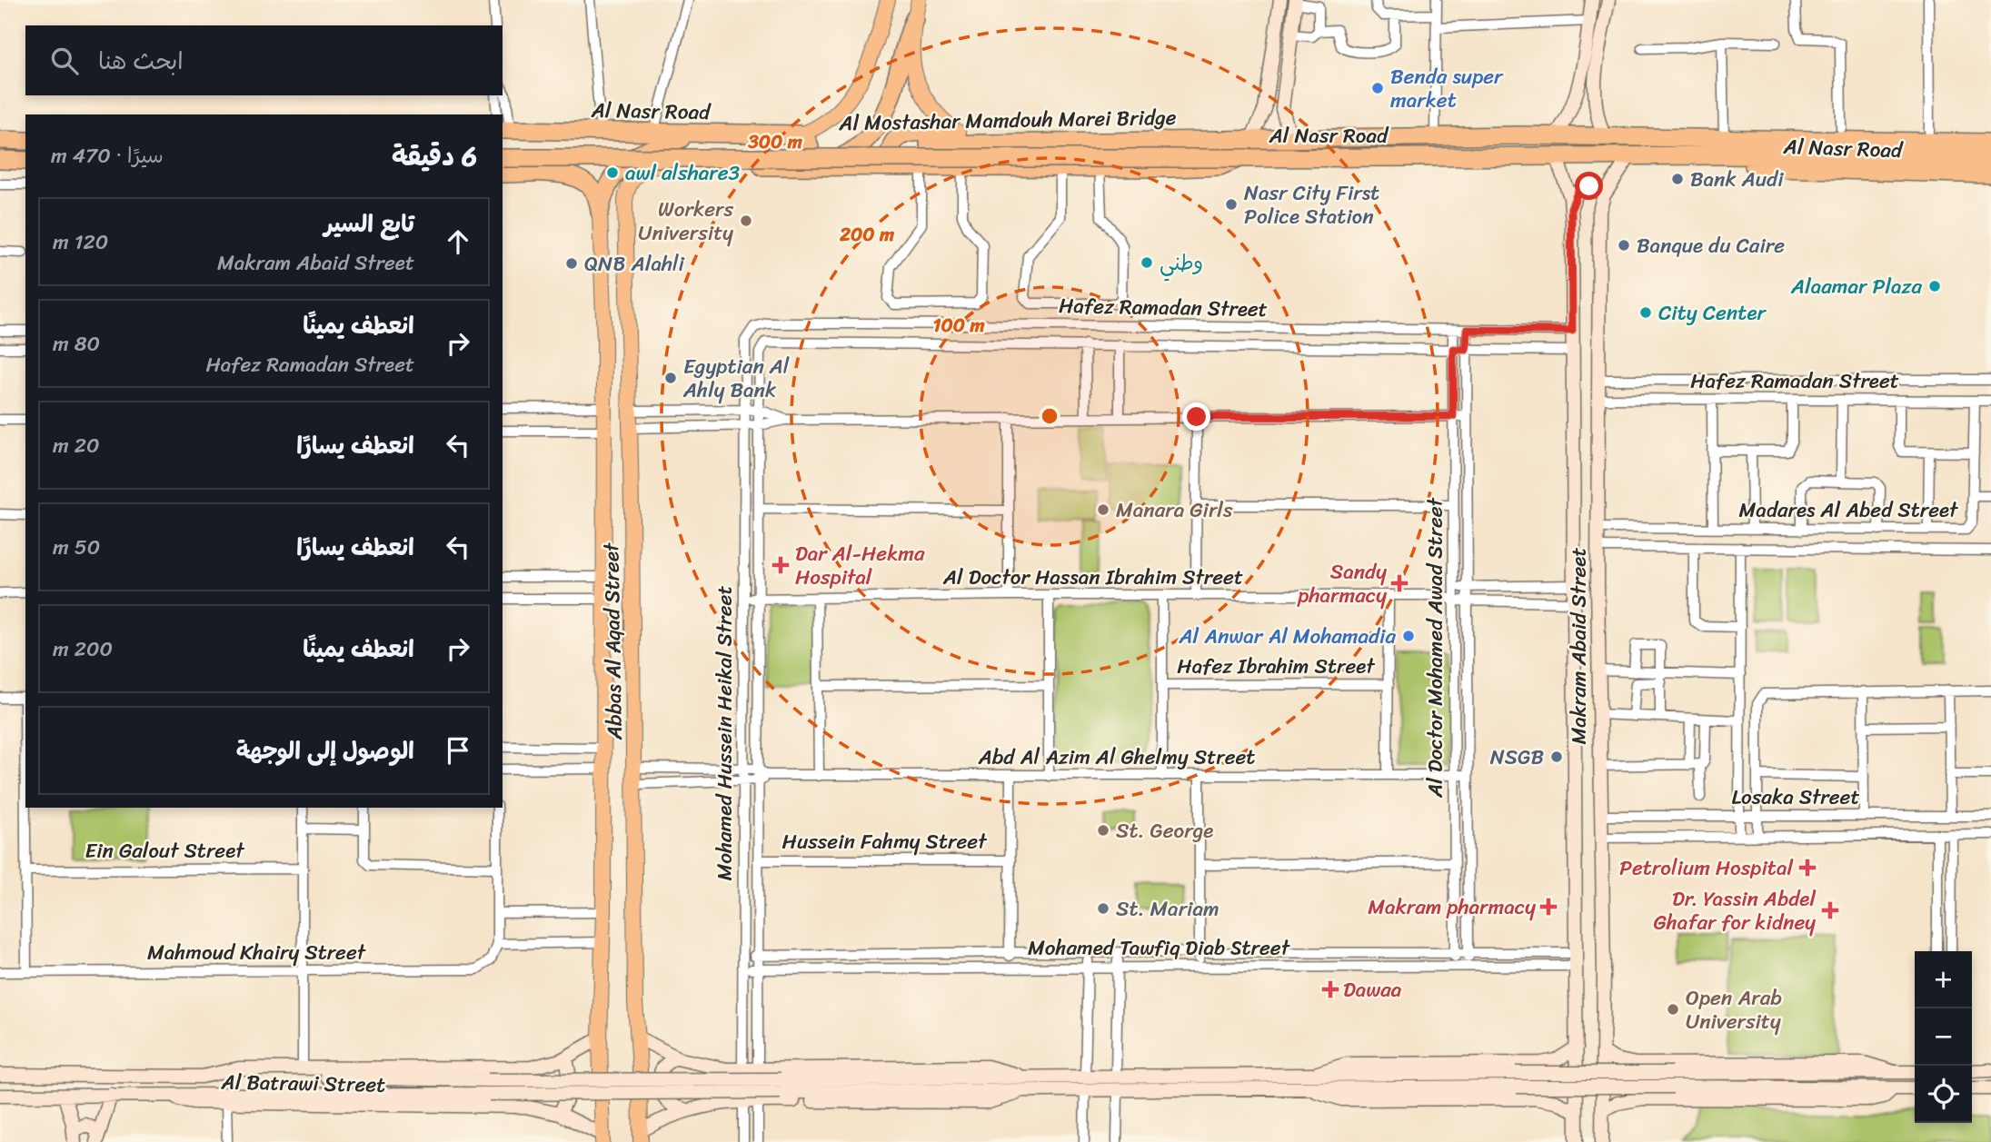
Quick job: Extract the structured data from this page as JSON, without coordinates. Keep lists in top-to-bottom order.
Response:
{
  "streets": {
    "highway": ["Al Nasr Road", "Al Mostashar Mamdouh Marei Bridge"],
    "main road": ["Abbas Al Aqad Street"],
    "street": [
      "Hafez Ramadan Street",
      "Madares Al Abed Street",
      "Al Doctor Hassan Ibrahim Street",
      "Makram Abaid Street",
      "Al Doctor Mohamed Awad Street",
      "Hafez Ibrahim Street",
      "Mohamed Hussein Heikal Street",
      "Abd Al Azim Al Ghelmy Street",
      "Losaka Street",
      "Hussein Fahmy Street",
      "Ein Galout Street",
      "Mohamed Tawfiq Diab Street",
      "Mahmoud Khairy Street",
      "Al Batrawi Street"
    ]
  },
  "crossings": [
    ["Al Nasr Road", "Al Mostashar Mamdouh Marei Bridge"],
    ["Al Nasr Road", "Abbas Al Aqad Street"],
    ["Al Nasr Road", "Makram Abaid Street"],
    ["Hafez Ramadan Street", "Madares Al Abed Street"],
    ["Hafez Ramadan Street", "Makram Abaid Street"],
    ["Hafez Ramadan Street", "Al Doctor Mohamed Awad Street"],
    ["Hafez Ramadan Street", "Mohamed Hussein Heikal Street"],
    ["Madares Al Abed Street", "Makram Abaid Street"],
    ["Al Doctor Hassan Ibrahim Street", "Makram Abaid Street"],
    ["Al Doctor Hassan Ibrahim Street", "Al Doctor Mohamed Awad Street"],
    ["Al Doctor Hassan Ibrahim Street", "Mohamed Hussein Heikal Street"],
    ["Abbas Al Aqad Street", "Abd Al Azim Al Ghelmy Street"],
    ["Abbas Al Aqad Street", "Al Batrawi Street"],
    ["Makram Abaid Street", "Losaka Street"],
    ["Makram Abaid Street", "Mohamed Tawfiq Diab Street"],
    ["Al Doctor Mohamed Awad Street", "Abd Al Azim Al Ghelmy Street"],
    ["Al Doctor Mohamed Awad Street", "Mohamed Tawfiq Diab Street"],
    ["Mohamed Hussein Heikal Street", "Abd Al Azim Al Ghelmy Street"],
    ["Mohamed Hussein Heikal Street", "Hussein Fahmy Street"],
    ["Mohamed Hussein Heikal Street", "Mohamed Tawfiq Diab Street"],
    ["Abd Al Azim Al Ghelmy Street", "Hussein Fahmy Street"],
    ["Hussein Fahmy Street", "Mohamed Tawfiq Diab Street"]
  ],
  "places": {
    "other": [
      "Benda super market",
      "awl alshare3",
      "Bank Audi",
      "Nasr City First Police Station",
      "Workers University",
      "Banque du Caire",
      "وطني",
      "QNB Alahli",
      "Alaamar Plaza",
      "City Center",
      "Egyptian Al Ahly Bank",
      "Manara Girls",
      "Al Anwar Al Mohamadia",
      "NSGB",
      "St. George",
      "St. Mariam",
      "Open Arab University"
    ],
    "health": [
      "Dar Al-Hekma Hospital",
      "Sandy pharmacy",
      "Petrolium Hospital",
      "Makram pharmacy",
      "Dr. Yassin Abdel Ghafar for kidney",
      "Dawaa"
    ]
  },
  "page": {
    "search": "ابحث هنا",
    "heading": ["6 دقيقة", "سيرًا · 470 m"],
    "list": [
      ["تابع السير", "Makram Abaid Street", "120 m"],
      ["انعطف يمينًا", "Hafez Ramadan Street", "80 m"],
      ["انعطف يسارًا", "20 m"],
      ["انعطف يسارًا", "50 m"],
      ["انعطف يمينًا", "200 m"],
      "الوصول إلى الوجهة"
    ],
    "map_buttons": ["+", "−"]
  },
  "rings": ["300 m", "200 m", "100 m"]
}
